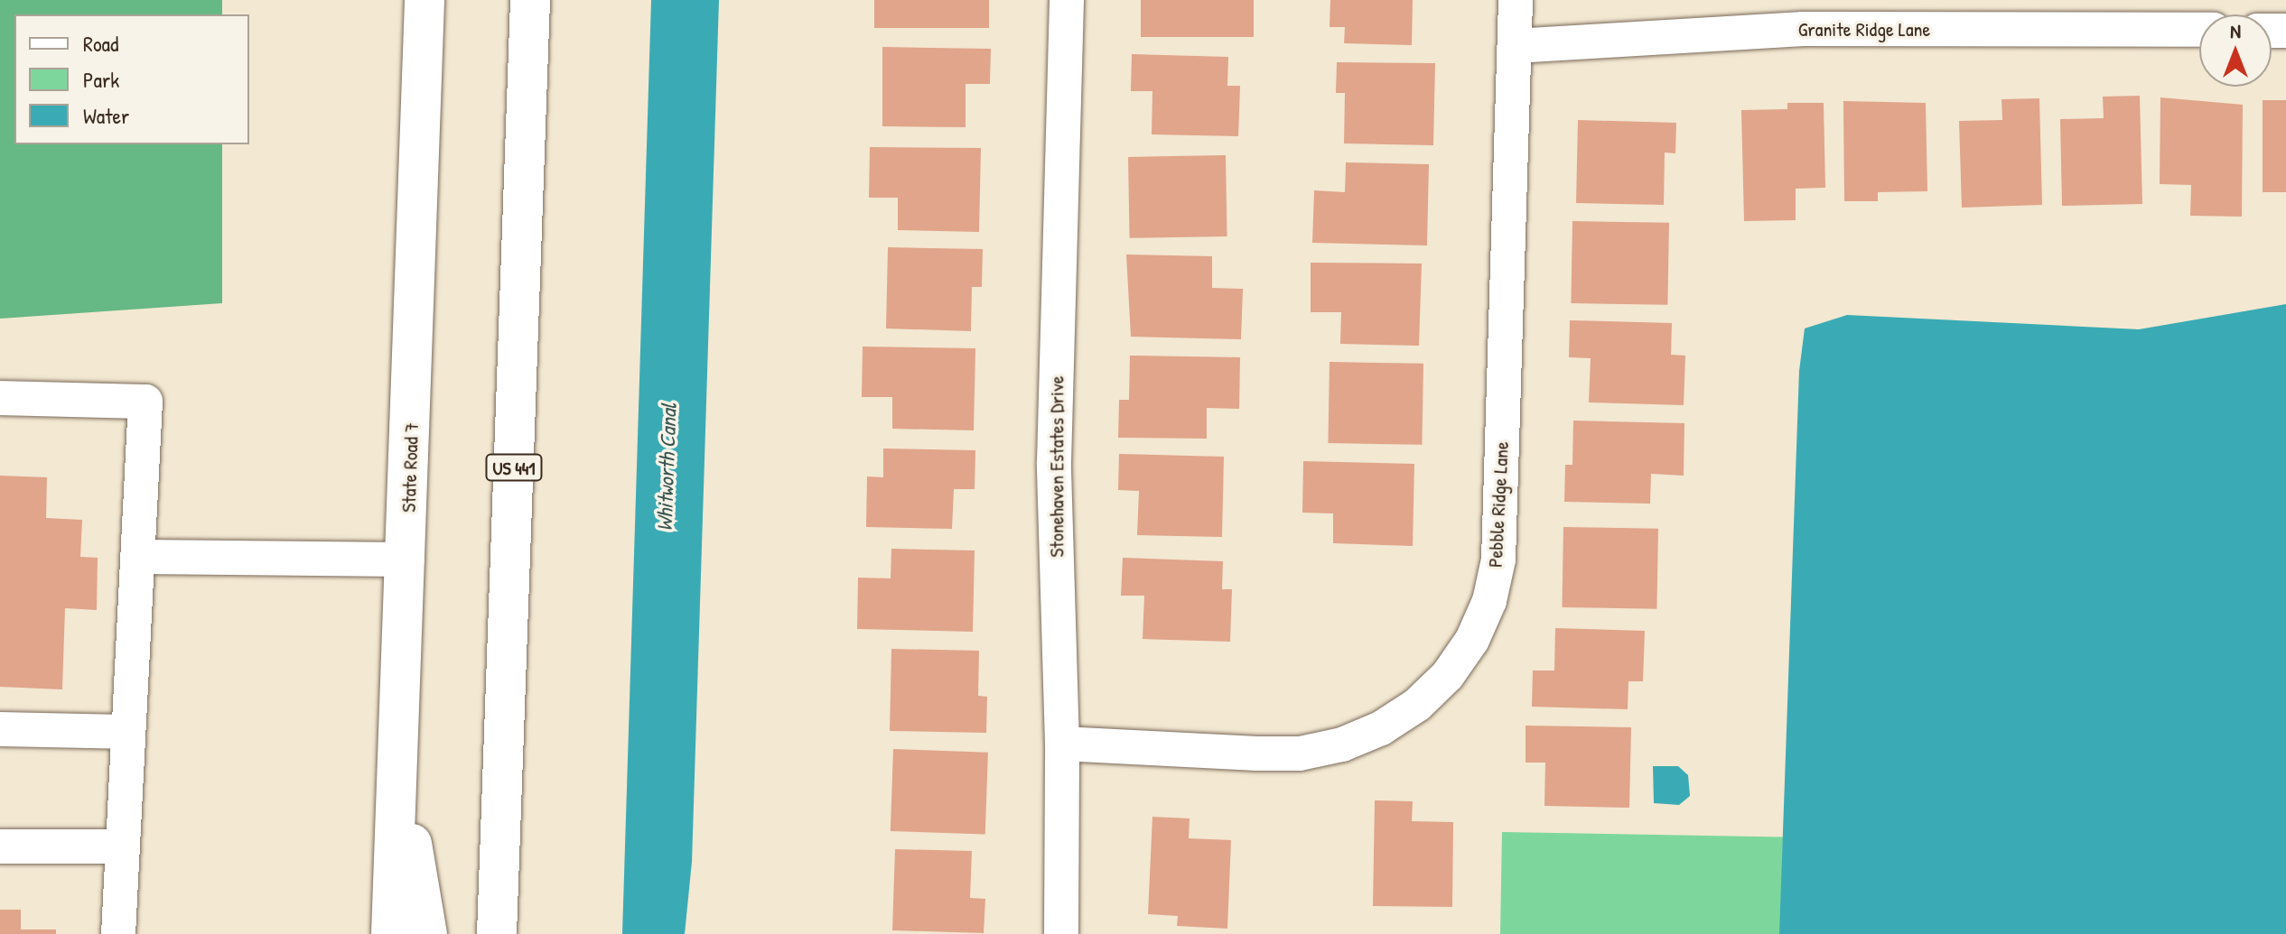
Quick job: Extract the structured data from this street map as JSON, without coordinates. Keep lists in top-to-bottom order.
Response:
{
  "streets": {
    "main road": ["State Road 7", "US 441"],
    "street": ["Granite Ridge Lane", "Stonehaven Estates Drive", "Pebble Ridge Lane"]
  },
  "crossings": [
    ["Granite Ridge Lane", "Pebble Ridge Lane"],
    ["Stonehaven Estates Drive", "Pebble Ridge Lane"]
  ],
  "water": ["Whitworth Canal"],
  "legend": ["Road", "Park", "Water"],
  "north": "top"
}
